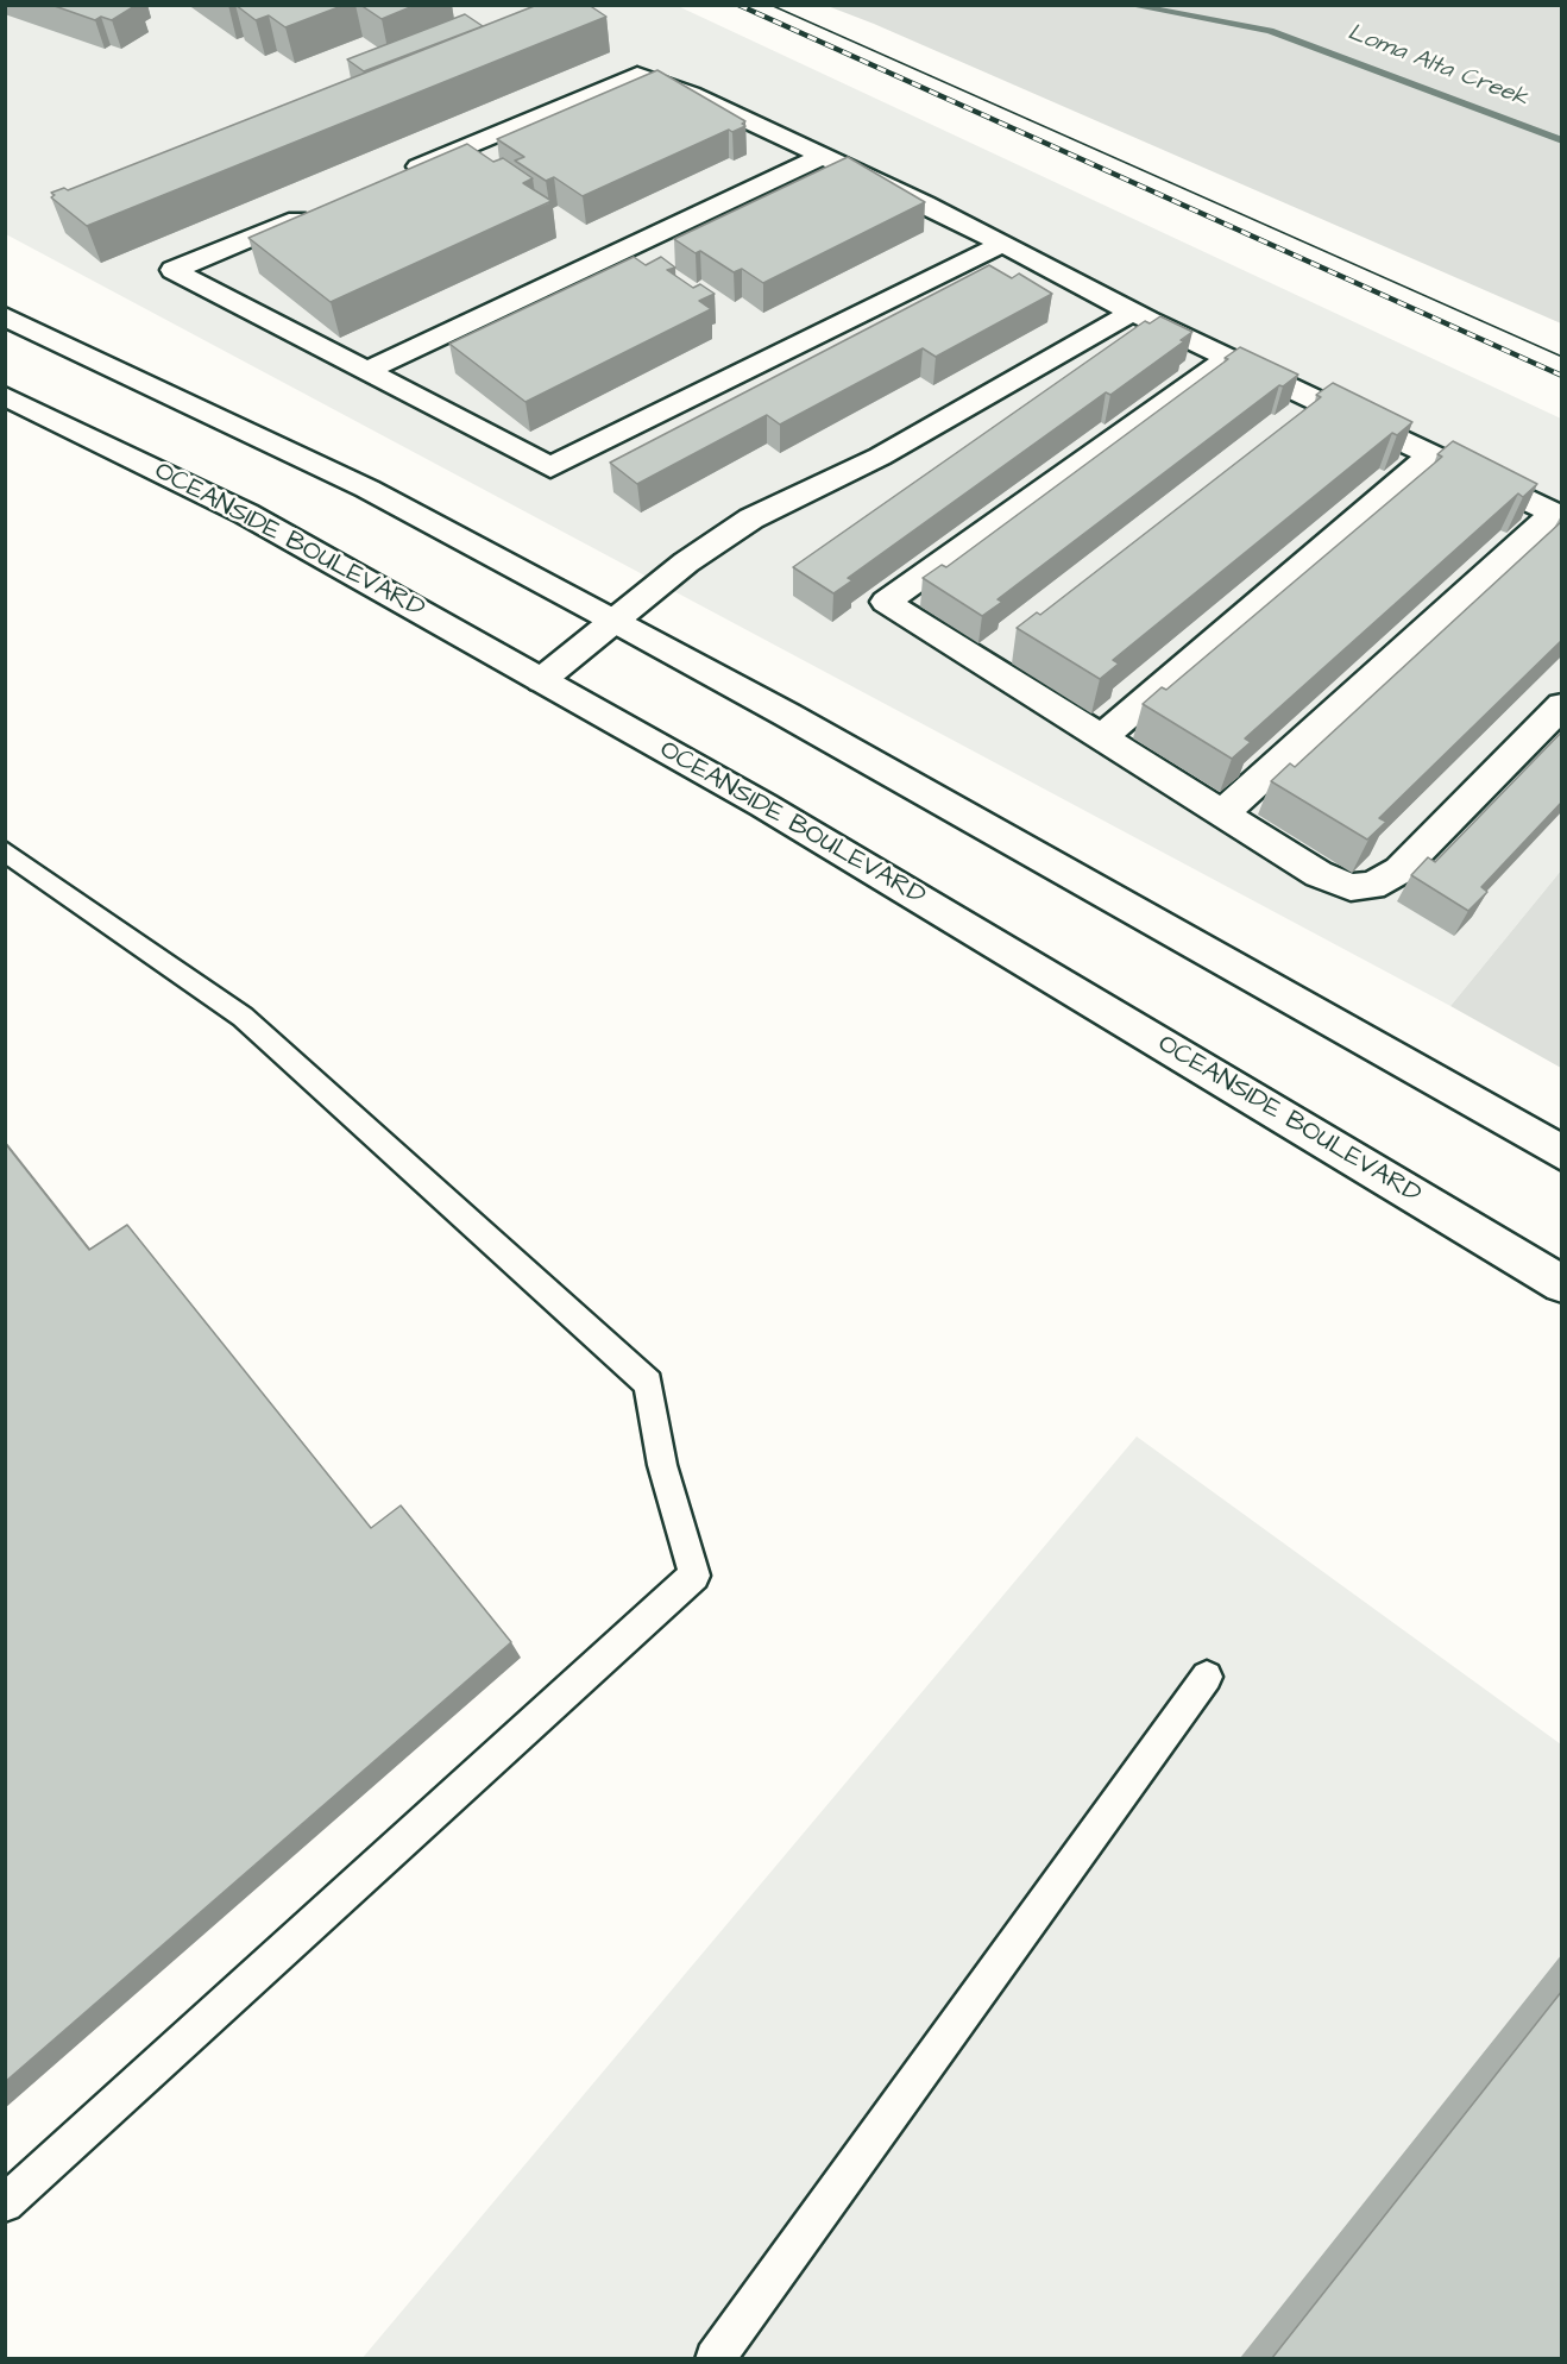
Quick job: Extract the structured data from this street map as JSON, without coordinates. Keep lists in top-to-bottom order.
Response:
{
  "streets": {
    "street": ["OCEANSIDE BOULEVARD"]
  },
  "water": ["Loma Alta Creek"]
}
